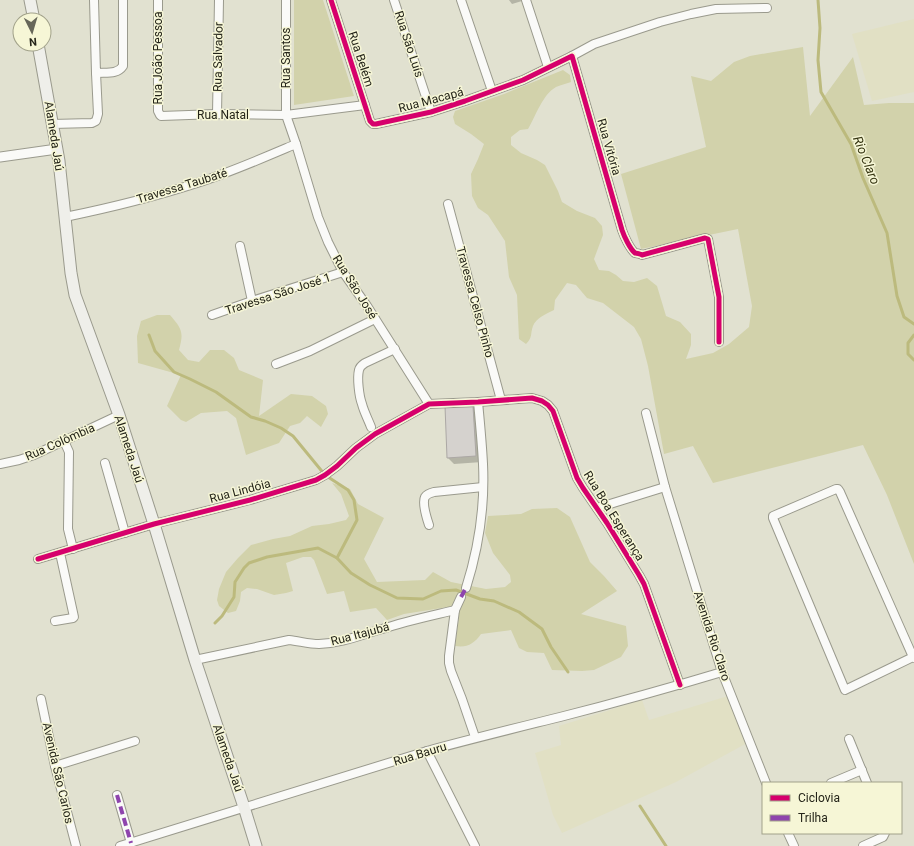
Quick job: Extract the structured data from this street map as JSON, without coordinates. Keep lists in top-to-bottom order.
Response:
{
  "streets": {
    "main road": ["Alameda Jaú"],
    "street": [
      "Rua São Luís",
      "Rua Salvador",
      "Rua João Pessoa",
      "Rua Santos",
      "Rua Belém",
      "Rua Macapá",
      "Rua Natal",
      "Rua Vitória",
      "Travessa Taubaté",
      "Rua São José",
      "Travessa São José 1",
      "Travessa Celso Pinho",
      "Rua Colômbia",
      "Rua Lindóia",
      "Rua Boa Esperança",
      "Rua Itajubá",
      "Avenida Rio Claro",
      "Rua Bauru",
      "Avenida São Carlos"
    ]
  },
  "crossings": [
    ["Rua São Luís", "Rua Macapá"],
    ["Rua Salvador", "Rua Natal"],
    ["Rua João Pessoa", "Rua Natal"],
    ["Rua Santos", "Rua Natal"],
    ["Rua Santos", "Rua São José"],
    ["Rua Belém", "Rua Macapá"],
    ["Rua Natal", "Rua São José"],
    ["Alameda Jaú", "Travessa Taubaté"],
    ["Alameda Jaú", "Rua Colômbia"],
    ["Alameda Jaú", "Rua Lindóia"],
    ["Alameda Jaú", "Rua Itajubá"],
    ["Alameda Jaú", "Rua Bauru"],
    ["Travessa Taubaté", "Rua São José"],
    ["Rua São José", "Travessa São José 1"],
    ["Rua São José", "Rua Lindóia"],
    ["Rua São José", "Rua Boa Esperança"],
    ["Travessa Celso Pinho", "Rua Boa Esperança"],
    ["Rua Lindóia", "Rua Boa Esperança"],
    ["Rua Boa Esperança", "Rua Bauru"],
    ["Avenida Rio Claro", "Rua Bauru"]
  ],
  "water": ["Rio Claro"],
  "legend": ["Ciclovia", "Trilha"],
  "north": "bottom"
}
